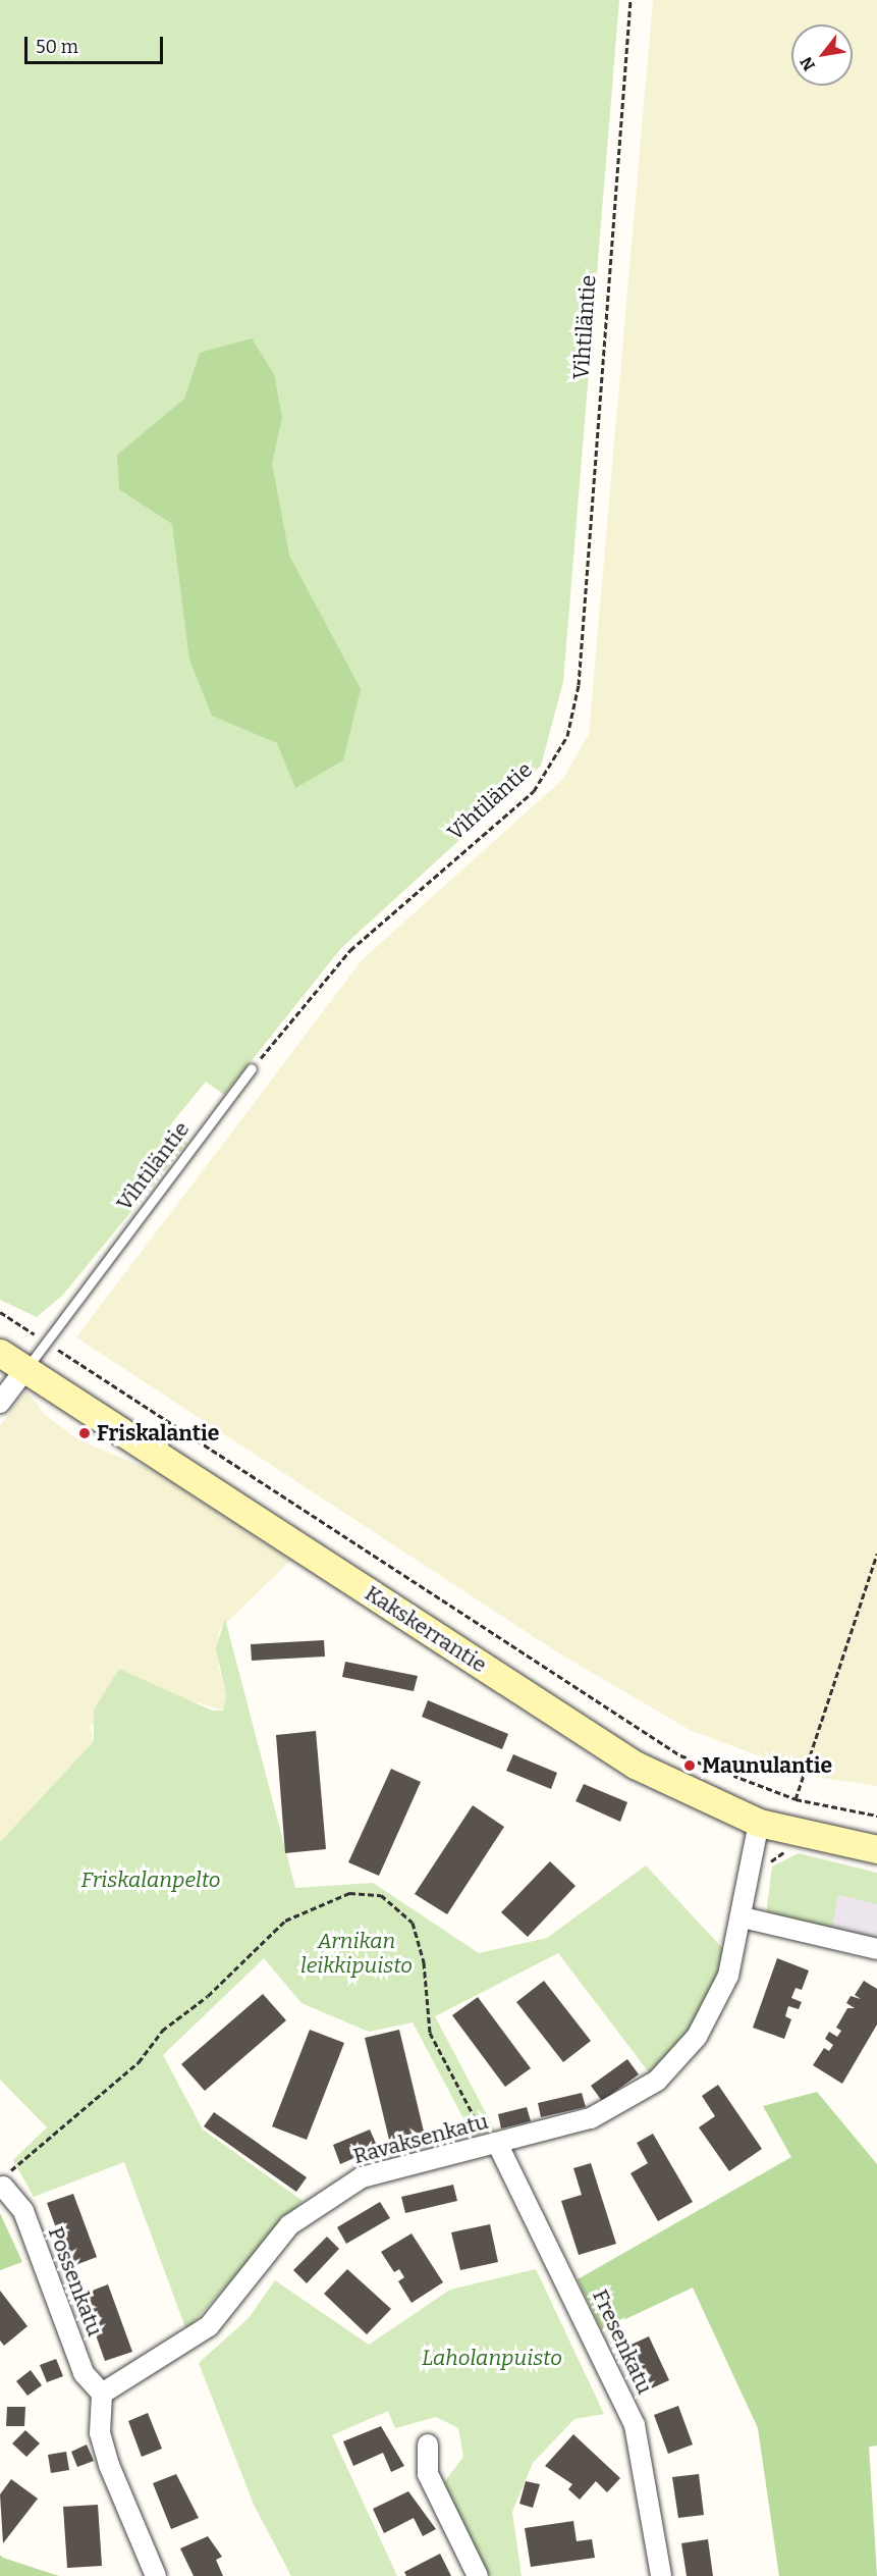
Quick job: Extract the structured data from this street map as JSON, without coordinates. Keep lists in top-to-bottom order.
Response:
{
  "streets": {
    "main road": ["Kakskerrantie"],
    "street": ["Ravaksenkatu", "Possenkatu", "Fresenkatu"],
    "lane": ["Vihtiläntie"]
  },
  "crossings": [
    ["Vihtiläntie", "Kakskerrantie"],
    ["Kakskerrantie", "Ravaksenkatu"],
    ["Ravaksenkatu", "Possenkatu"],
    ["Ravaksenkatu", "Fresenkatu"]
  ],
  "parks": ["Friskalanpelto", "Arnikan leikkipuisto", "Laholanpuisto"],
  "places": ["Friskalantie", "Maunulantie"],
  "scale_bar": "50 m",
  "north": "bottom left"
}
